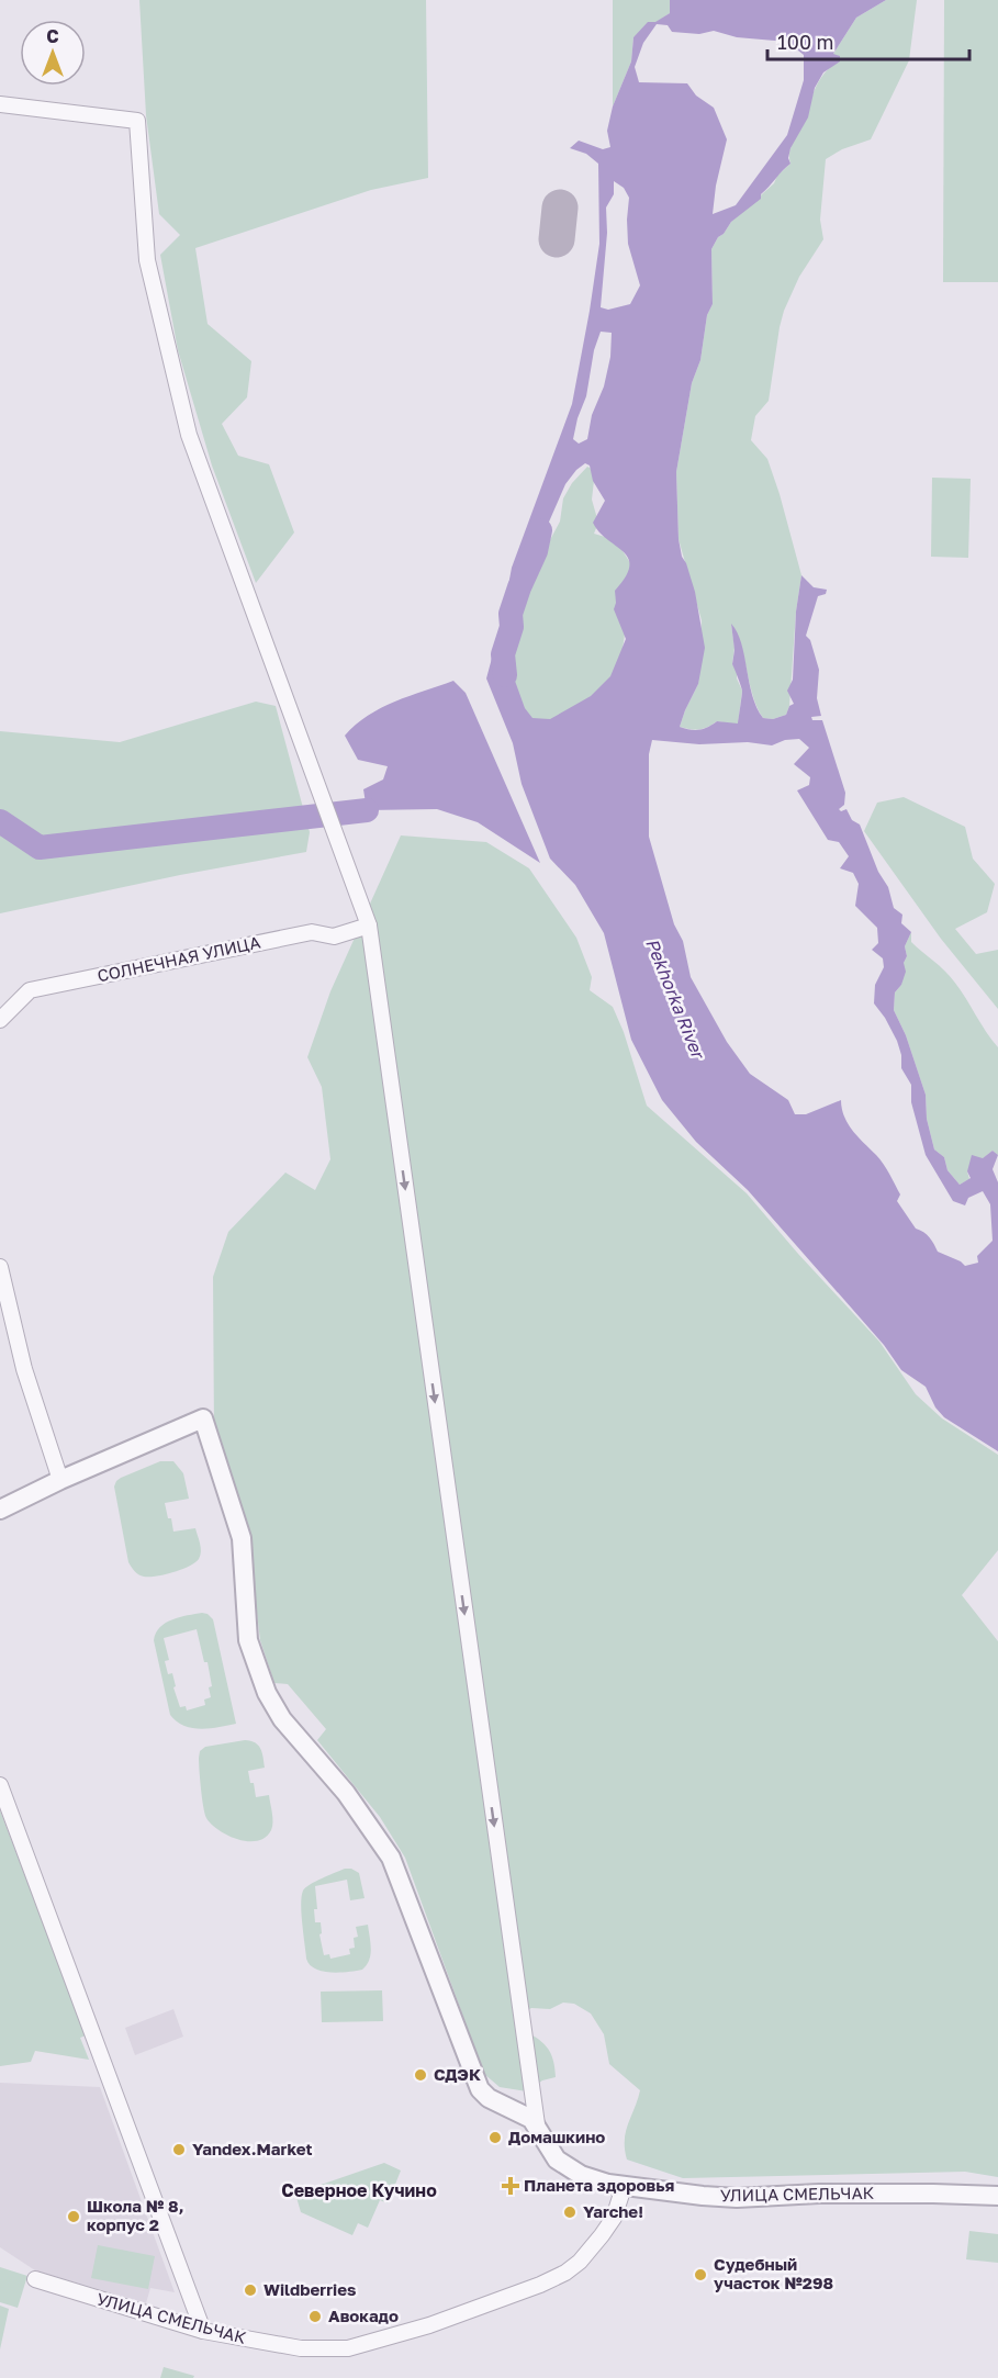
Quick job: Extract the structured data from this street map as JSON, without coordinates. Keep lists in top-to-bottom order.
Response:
{
  "streets": {
    "street": ["СОЛНЕЧНАЯ УЛИЦА", "УЛИЦА СМЕЛЬЧАК"]
  },
  "districts": ["Северное Кучино"],
  "water": ["Pekhorka River"],
  "places": {
    "other": [
      "СДЭК",
      "Домашкино",
      "Yandex.Market",
      "Yarche!",
      "Школа № 8, корпус 2",
      "Судебный участок №298",
      "Wildberries",
      "Авокадо"
    ],
    "health": ["Планета здоровья"]
  },
  "scale_bar": "100 m",
  "north": "top"
}
